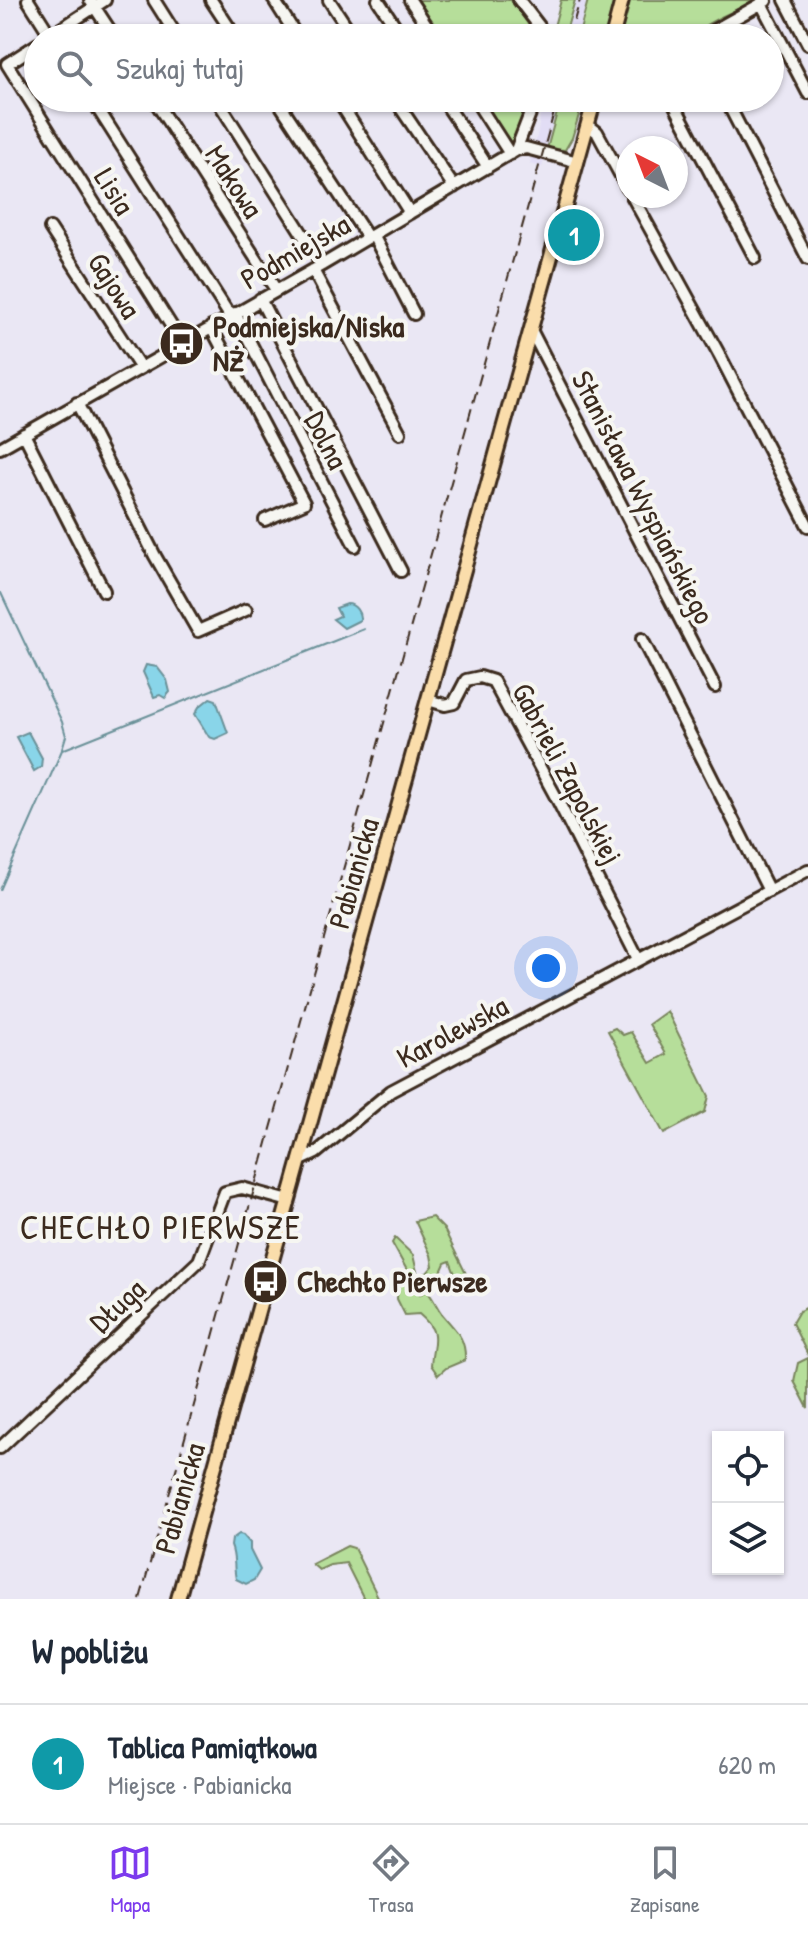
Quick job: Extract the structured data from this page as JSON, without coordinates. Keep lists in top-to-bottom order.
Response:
{
  "streets": {
    "main road": ["Pabianicka"],
    "street": [
      "Makowa",
      "Lisia",
      "Podmiejska",
      "Gajowa",
      "Dolna",
      "Stanisława Wyspiańskiego",
      "Gabrieli Zapolskiej",
      "Karolewska",
      "Długa"
    ]
  },
  "crossings": [
    ["Makowa", "Podmiejska"],
    ["Lisia", "Podmiejska"],
    ["Podmiejska", "Gajowa"],
    ["Podmiejska", "Dolna"],
    ["Stanisława Wyspiańskiego", "Pabianicka"],
    ["Gabrieli Zapolskiej", "Pabianicka"],
    ["Gabrieli Zapolskiej", "Karolewska"],
    ["Pabianicka", "Karolewska"],
    ["Pabianicka", "Długa"]
  ],
  "districts": ["CHECHŁO PIERWSZE"],
  "places": {
    "bus stop": ["Podmiejska/Niska NŻ", "Chechło Pierwsze"]
  },
  "north": "top left",
  "page": {
    "search": "Szukaj tutaj",
    "pins": "1",
    "heading": "W pobliżu",
    "list": [
      {
        "mark": "1",
        "name": "Tablica Pamiątkowa",
        "note": "Miejsce · Pabianicka",
        "value": "620 m"
      }
    ],
    "nav": ["Mapa", "Trasa", "Zapisane"]
  }
}
